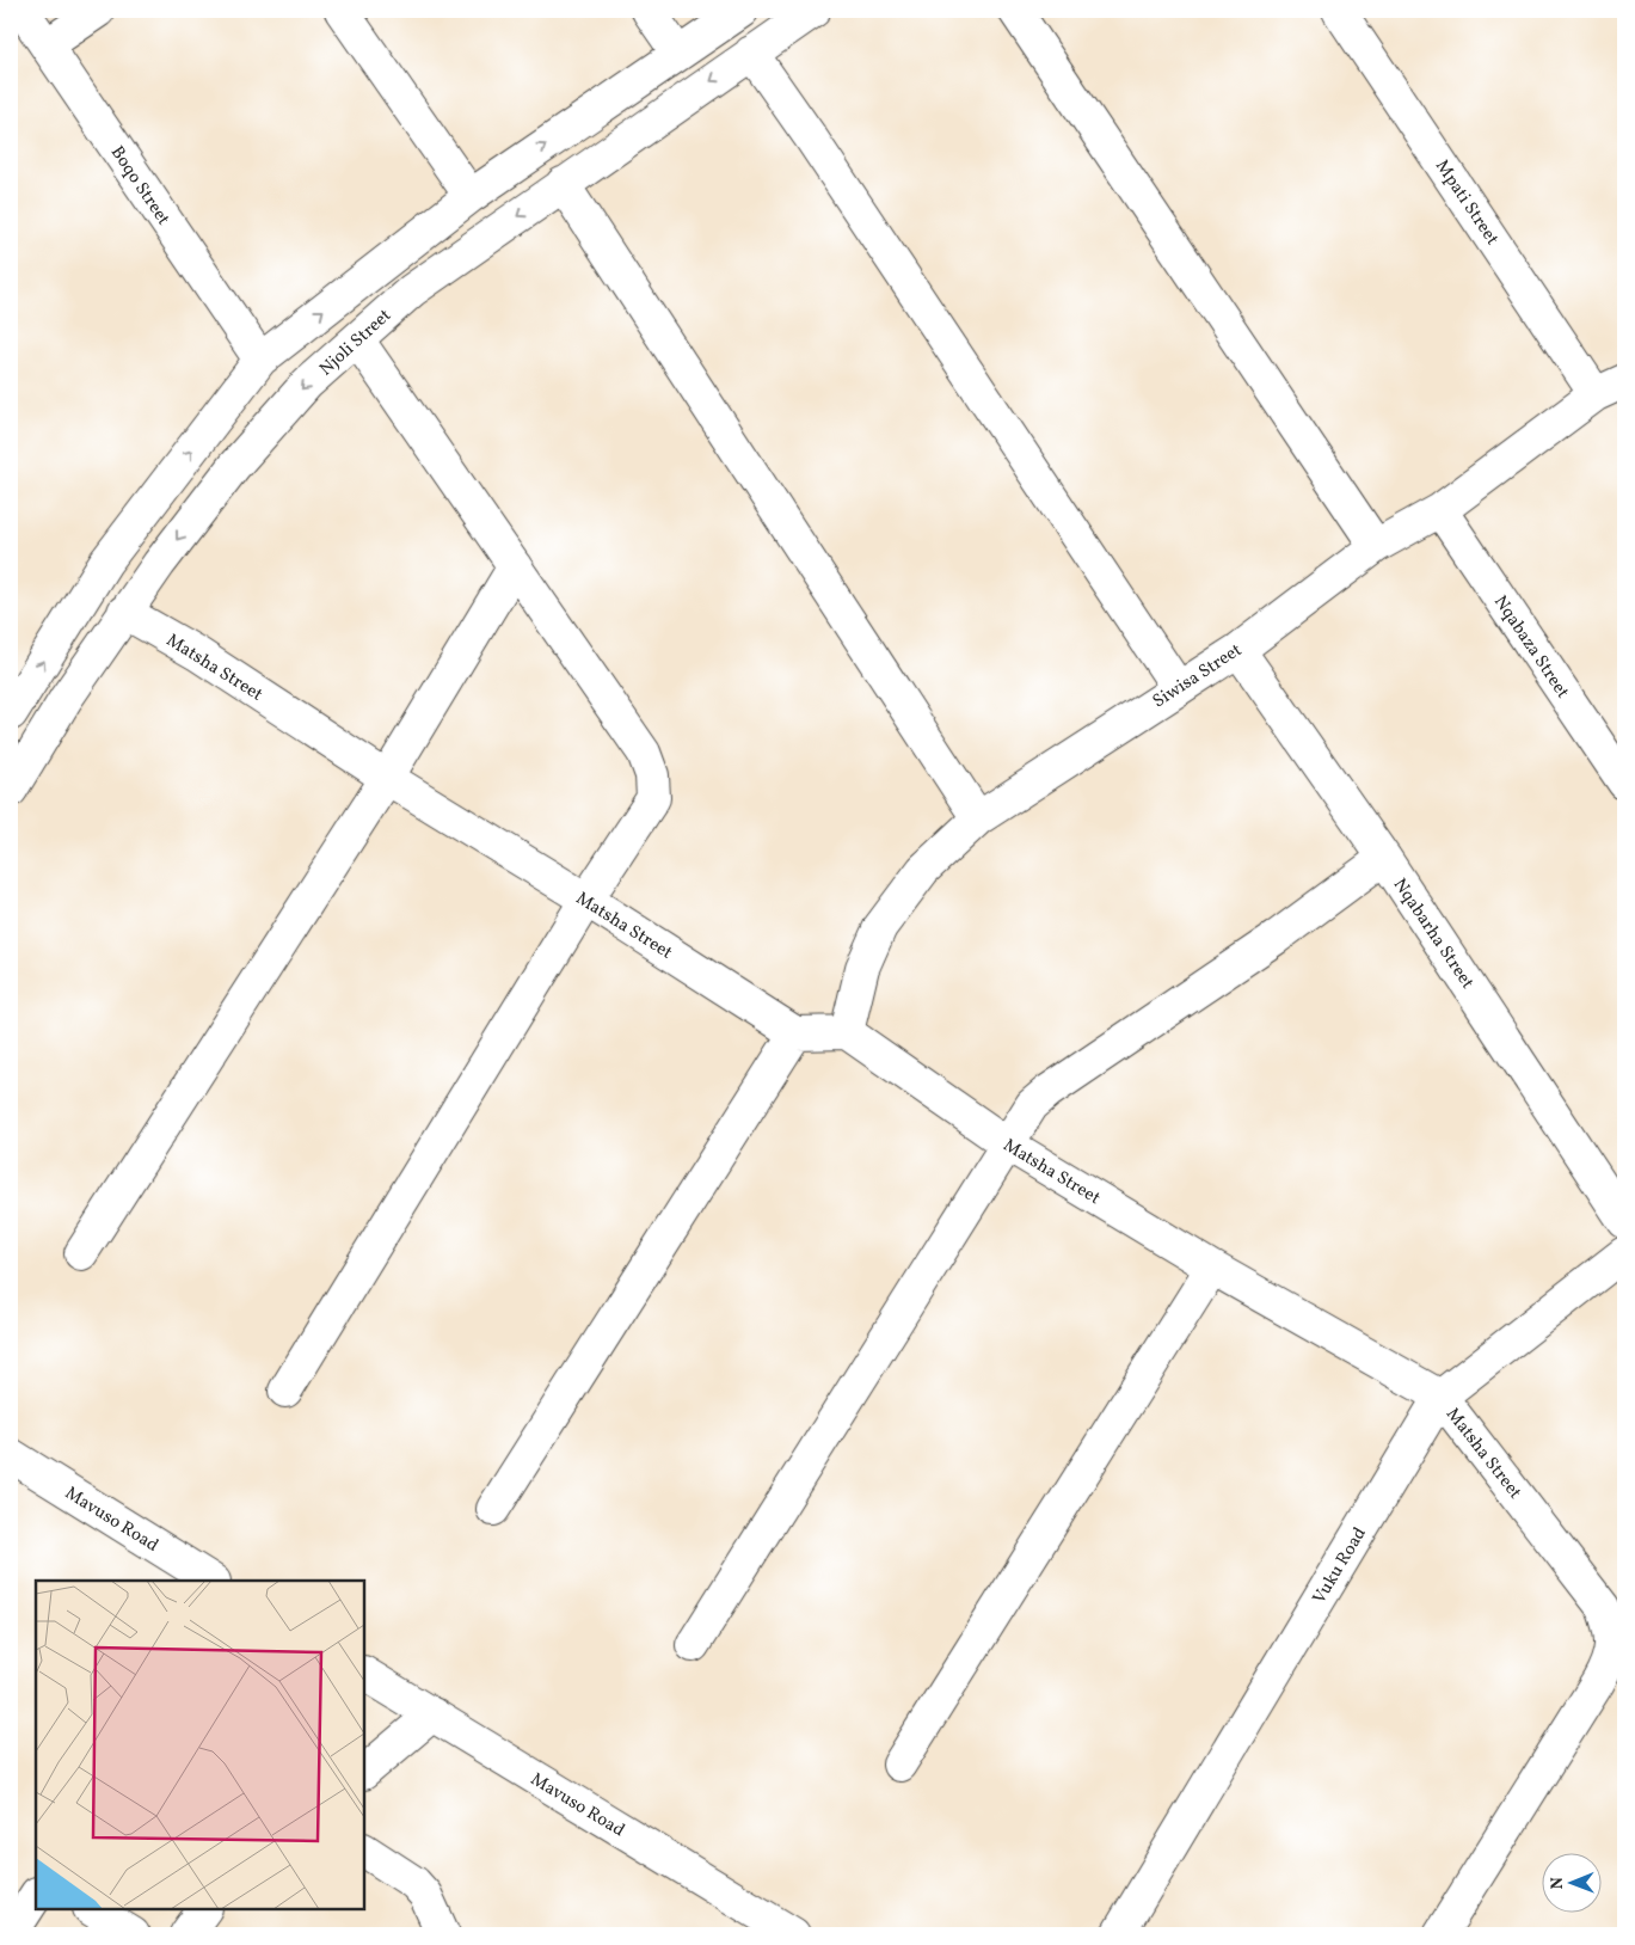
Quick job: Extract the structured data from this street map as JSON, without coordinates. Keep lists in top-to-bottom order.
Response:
{
  "streets": {
    "street": [
      "Boqo Street",
      "Mpati Street",
      "Njoli Street",
      "Nqabaza Street",
      "Matsha Street",
      "Siwisa Street",
      "Nqabarha Street",
      "Mavuso Road",
      "Vuku Road"
    ]
  },
  "crossings": [
    ["Mpati Street", "Siwisa Street"],
    ["Njoli Street", "Matsha Street"],
    ["Nqabaza Street", "Siwisa Street"],
    ["Matsha Street", "Siwisa Street"],
    ["Matsha Street", "Vuku Road"],
    ["Siwisa Street", "Nqabarha Street"]
  ],
  "north": "left"
}
